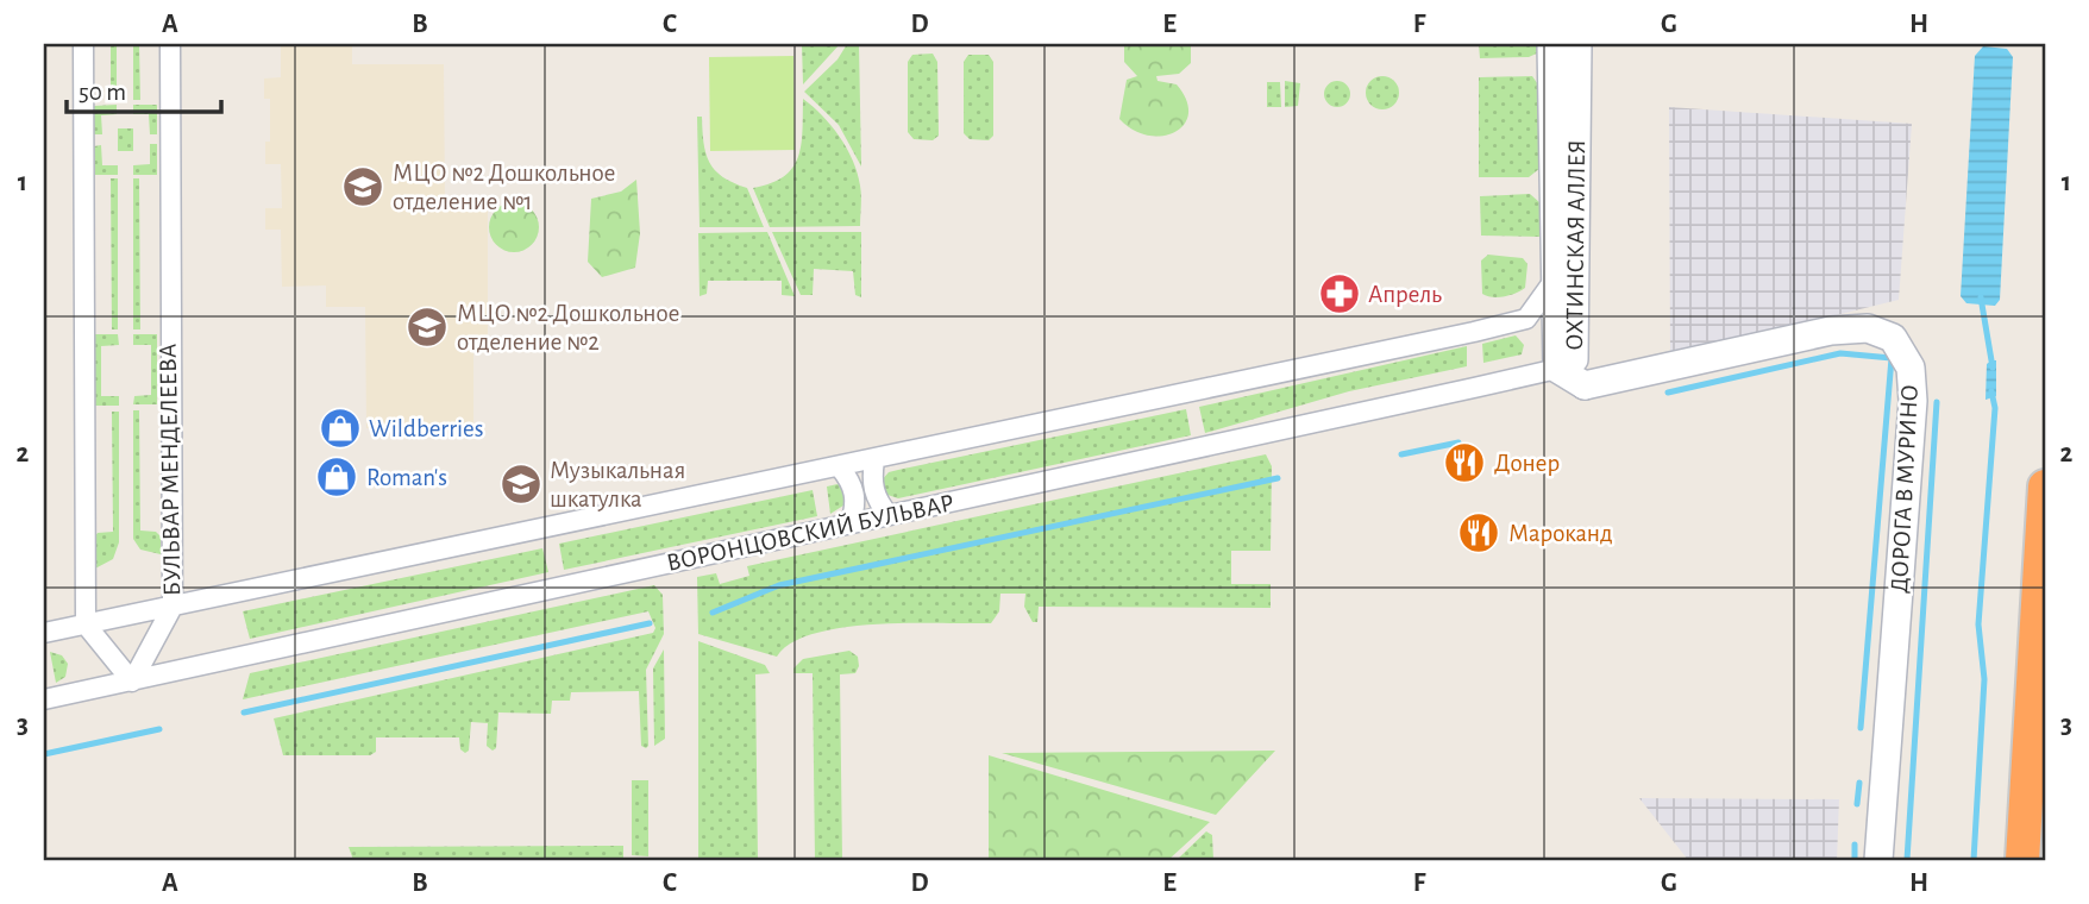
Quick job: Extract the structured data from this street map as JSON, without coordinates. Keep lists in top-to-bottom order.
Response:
{
  "streets": {
    "street": [
      "ОХТИНСКАЯ АЛЛЕЯ",
      "БУЛЬВАР МЕНДЕЛЕЕВА",
      "ДОРОГА В МУРИНО",
      "ВОРОНЦОВСКИЙ БУЛЬВАР"
    ]
  },
  "crossings": [
    ["ОХТИНСКАЯ АЛЛЕЯ", "ДОРОГА В МУРИНО"],
    ["ОХТИНСКАЯ АЛЛЕЯ", "ВОРОНЦОВСКИЙ БУЛЬВАР"],
    ["БУЛЬВАР МЕНДЕЛЕЕВА", "ВОРОНЦОВСКИЙ БУЛЬВАР"]
  ],
  "places": {
    "school or university": ["МЦО №2 Дошкольное отделение №1", "МЦО №2 Дошкольное отделение №2", "Музыкальная шкатулка"],
    "pharmacy": ["Апрель"],
    "shop": ["Wildberries", "Roman's"],
    "restaurant": ["Донер", "Мароканд"]
  },
  "scale_bar": "50 m",
  "grid": {
    "columns": [
      "A",
      "B",
      "C",
      "D",
      "E",
      "F",
      "G",
      "H"
    ],
    "rows": ["1", "2", "3"]
  }
}
